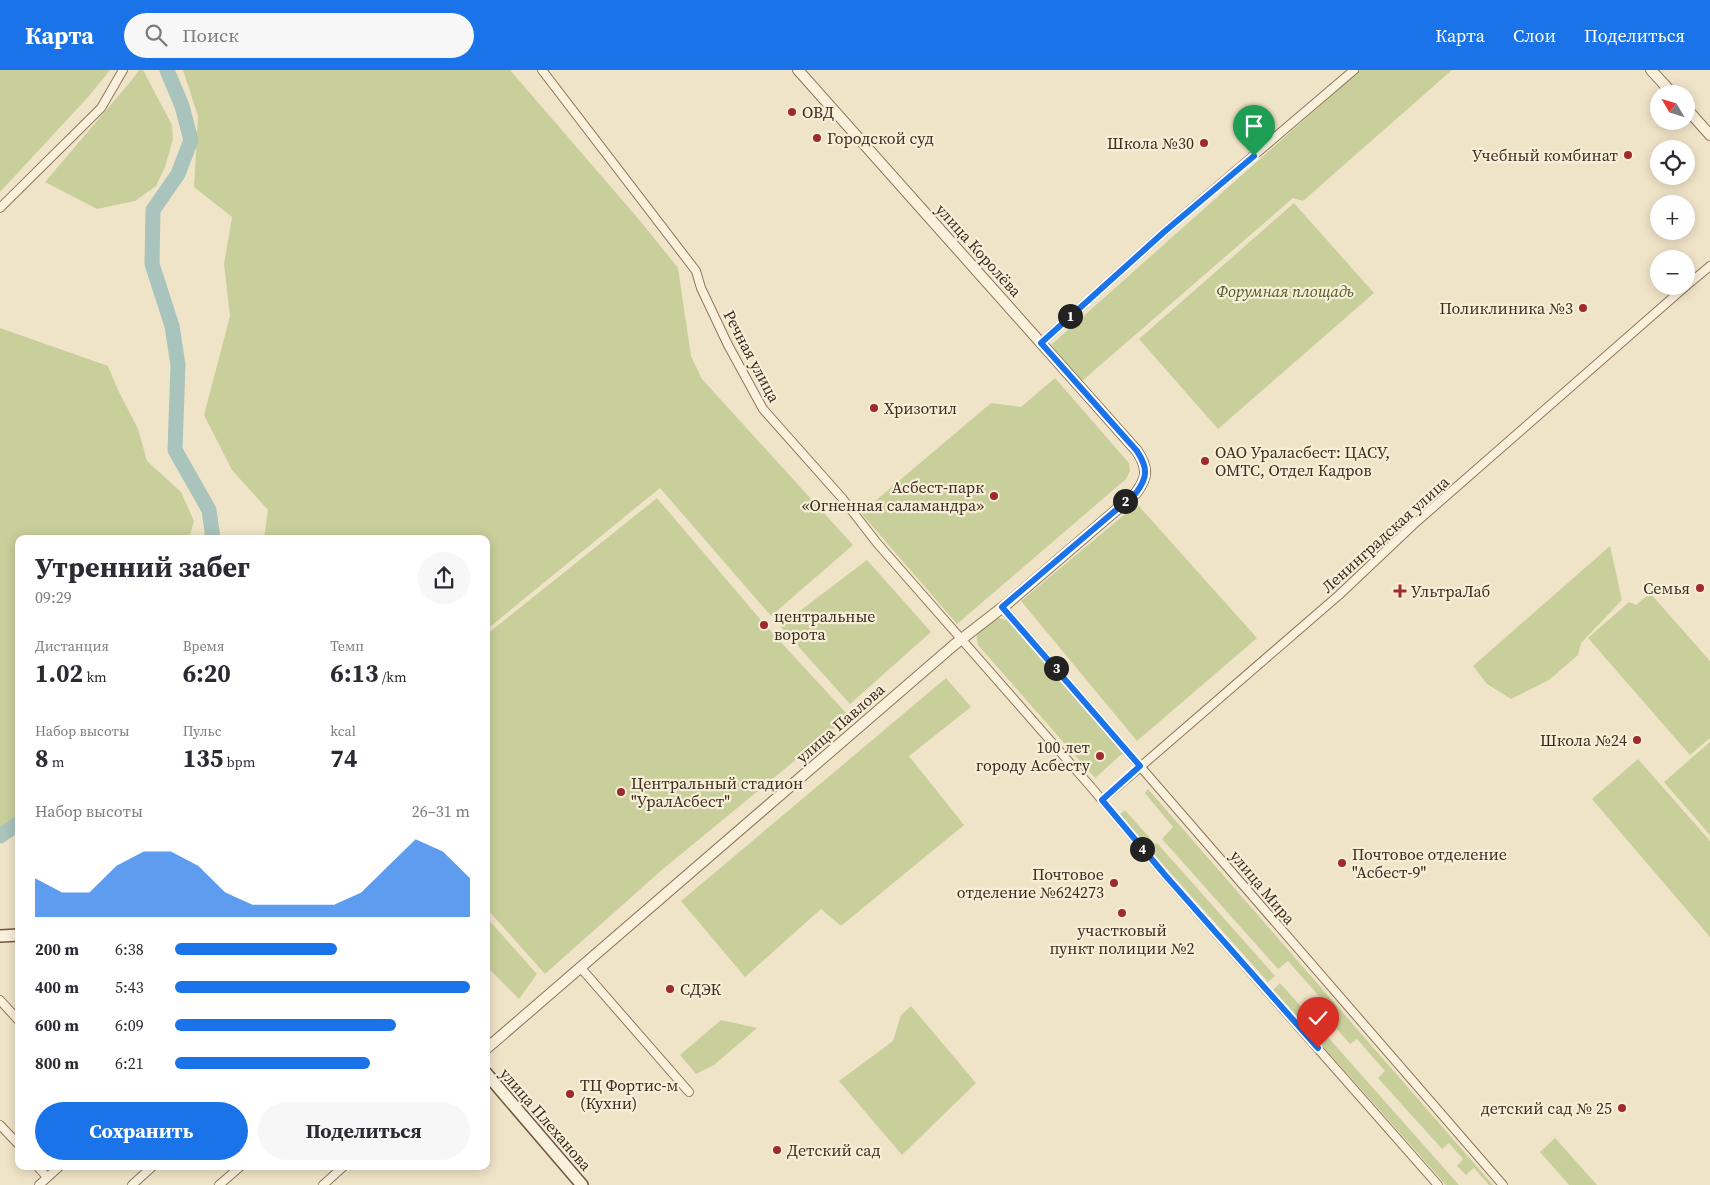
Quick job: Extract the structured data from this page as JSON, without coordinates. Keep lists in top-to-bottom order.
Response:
{
  "streets": {
    "main road": ["улица Плеханова"],
    "street": [
      "улица Королёва",
      "Речная улица",
      "Ленинградская улица",
      "улица Павлова",
      "улица Мира"
    ]
  },
  "crossings": [
    ["улица Королёва", "улица Павлова"],
    ["Речная улица", "улица Павлова"],
    ["Ленинградская улица", "улица Мира"],
    ["улица Павлова", "улица Мира"]
  ],
  "parks": ["Форумная площадь"],
  "places": {
    "other": [
      "ОВД",
      "Городской суд",
      "Школа №30",
      "Учебный комбинат",
      "Поликлиника №3",
      "Хризотил",
      "ОАО Ураласбест: ЦАСУ, ОМТС, Отдел Кадров",
      "Асбест-парк «Огненная саламандра»",
      "Семья",
      "центральные ворота",
      "Школа №24",
      "100 лет городу Асбесту",
      "Центральный стадион \"УралАсбест\"",
      "Почтовое отделение \"Асбест-9\"",
      "Почтовое отделение №624273",
      "участковый пункт полиции №2",
      "СДЭК",
      "ТЦ Фортис-м (Кухни)",
      "детский сад № 25",
      "Детский сад"
    ],
    "health": ["УльтраЛаб"]
  },
  "north": "top left",
  "page": {
    "header": "Карта",
    "search": "Поиск",
    "nav": ["Карта", "Слои", "Поделиться"],
    "map_buttons": ["+", "−"],
    "pins": [
      "1",
      "2",
      "3",
      "4"
    ],
    "heading": ["Утренний забег", "09:29"],
    "stats": [
      ["Дистанция", "1.02 km"],
      ["Время", "6:20"],
      ["Темп", "6:13 /km"],
      ["Набор высоты", "8 m"],
      ["Пульс", "135 bpm"],
      ["kcal", "74"]
    ],
    "chart": ["Набор высоты", "26–31 m"],
    "list": [
      {
        "name": "200 m",
        "note": "6:38"
      },
      {
        "name": "400 m",
        "note": "5:43"
      },
      {
        "name": "600 m",
        "note": "6:09"
      },
      {
        "name": "800 m",
        "note": "6:21"
      }
    ],
    "buttons": ["Сохранить", "Поделиться"]
  }
}
